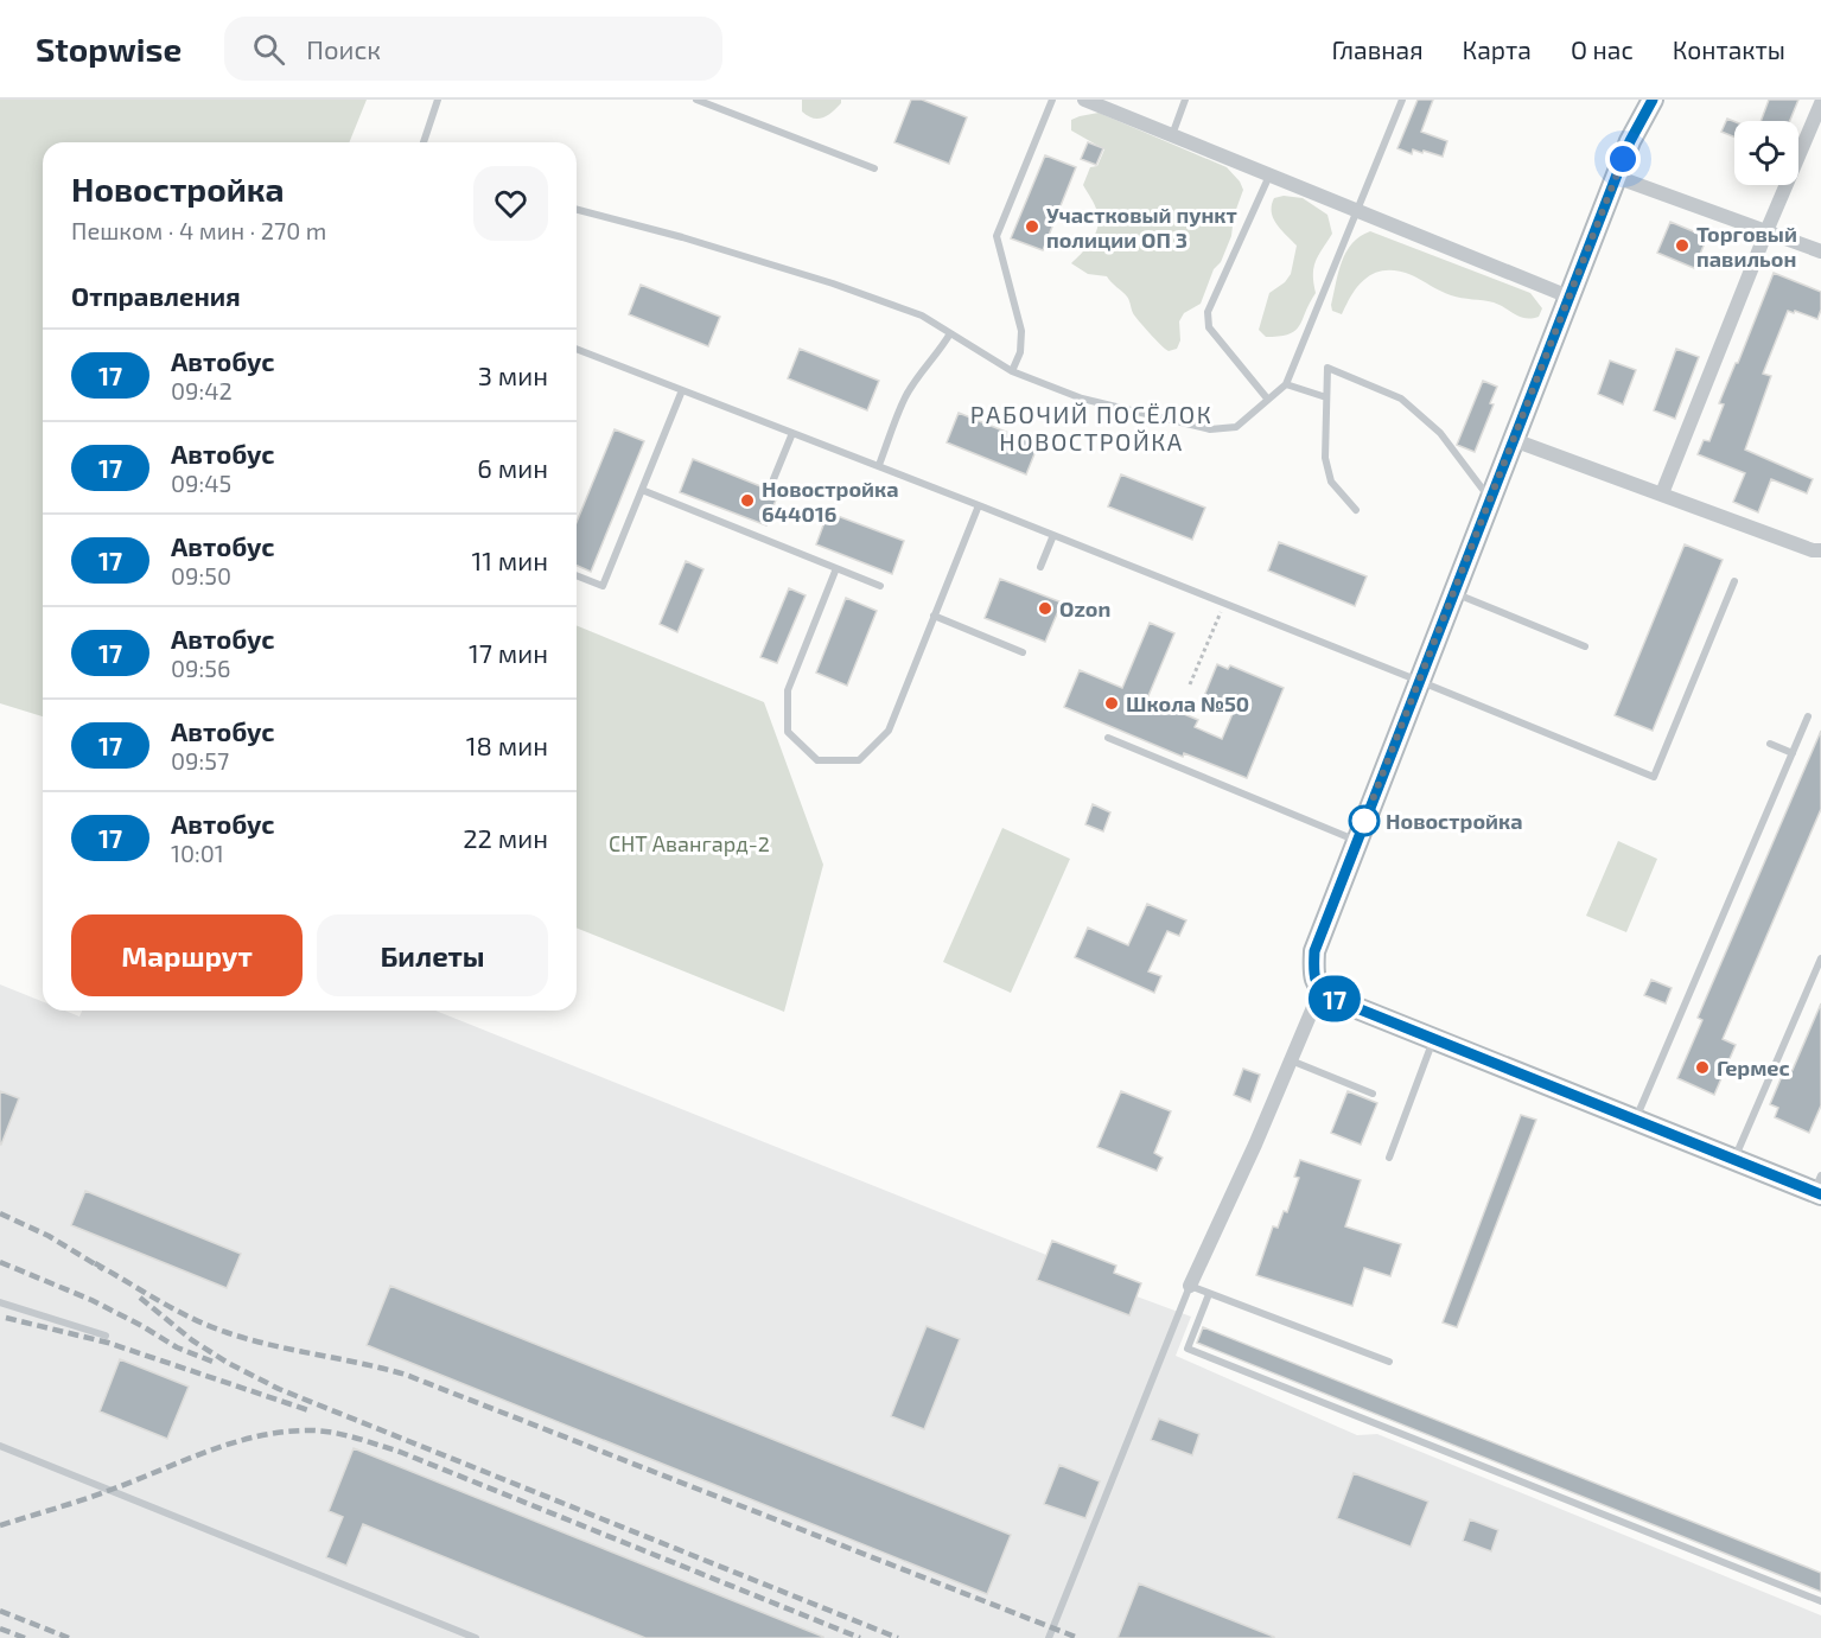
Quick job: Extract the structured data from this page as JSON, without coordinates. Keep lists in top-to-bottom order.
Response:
{
  "districts": ["РАБОЧИЙ ПОСЁЛОК НОВОСТРОЙКА"],
  "parks": ["СНТ Авангард-2"],
  "places": [
    "Участковый пункт полиции ОП 3",
    "Торговый павильон",
    "Новостройка 644016",
    "Ozon",
    "Школа №50",
    "Новостройка",
    "Гермес"
  ],
  "lines": ["bus line 17"],
  "page": {
    "header": "Stopwise",
    "search": "Поиск",
    "nav": [
      "Главная",
      "Карта",
      "О нас",
      "Контакты"
    ],
    "on_map": "17",
    "heading": [
      ["Новостройка", "Пешком · 4 мин · 270 m"],
      "Отправления"
    ],
    "list": [
      {
        "mark": "17",
        "name": "Автобус",
        "note": "09:42",
        "value": "3 мин"
      },
      {
        "mark": "17",
        "name": "Автобус",
        "note": "09:45",
        "value": "6 мин"
      },
      {
        "mark": "17",
        "name": "Автобус",
        "note": "09:50",
        "value": "11 мин"
      },
      {
        "mark": "17",
        "name": "Автобус",
        "note": "09:56",
        "value": "17 мин"
      },
      {
        "mark": "17",
        "name": "Автобус",
        "note": "09:57",
        "value": "18 мин"
      },
      {
        "mark": "17",
        "name": "Автобус",
        "note": "10:01",
        "value": "22 мин"
      }
    ],
    "buttons": ["Маршрут", "Билеты"]
  }
}
